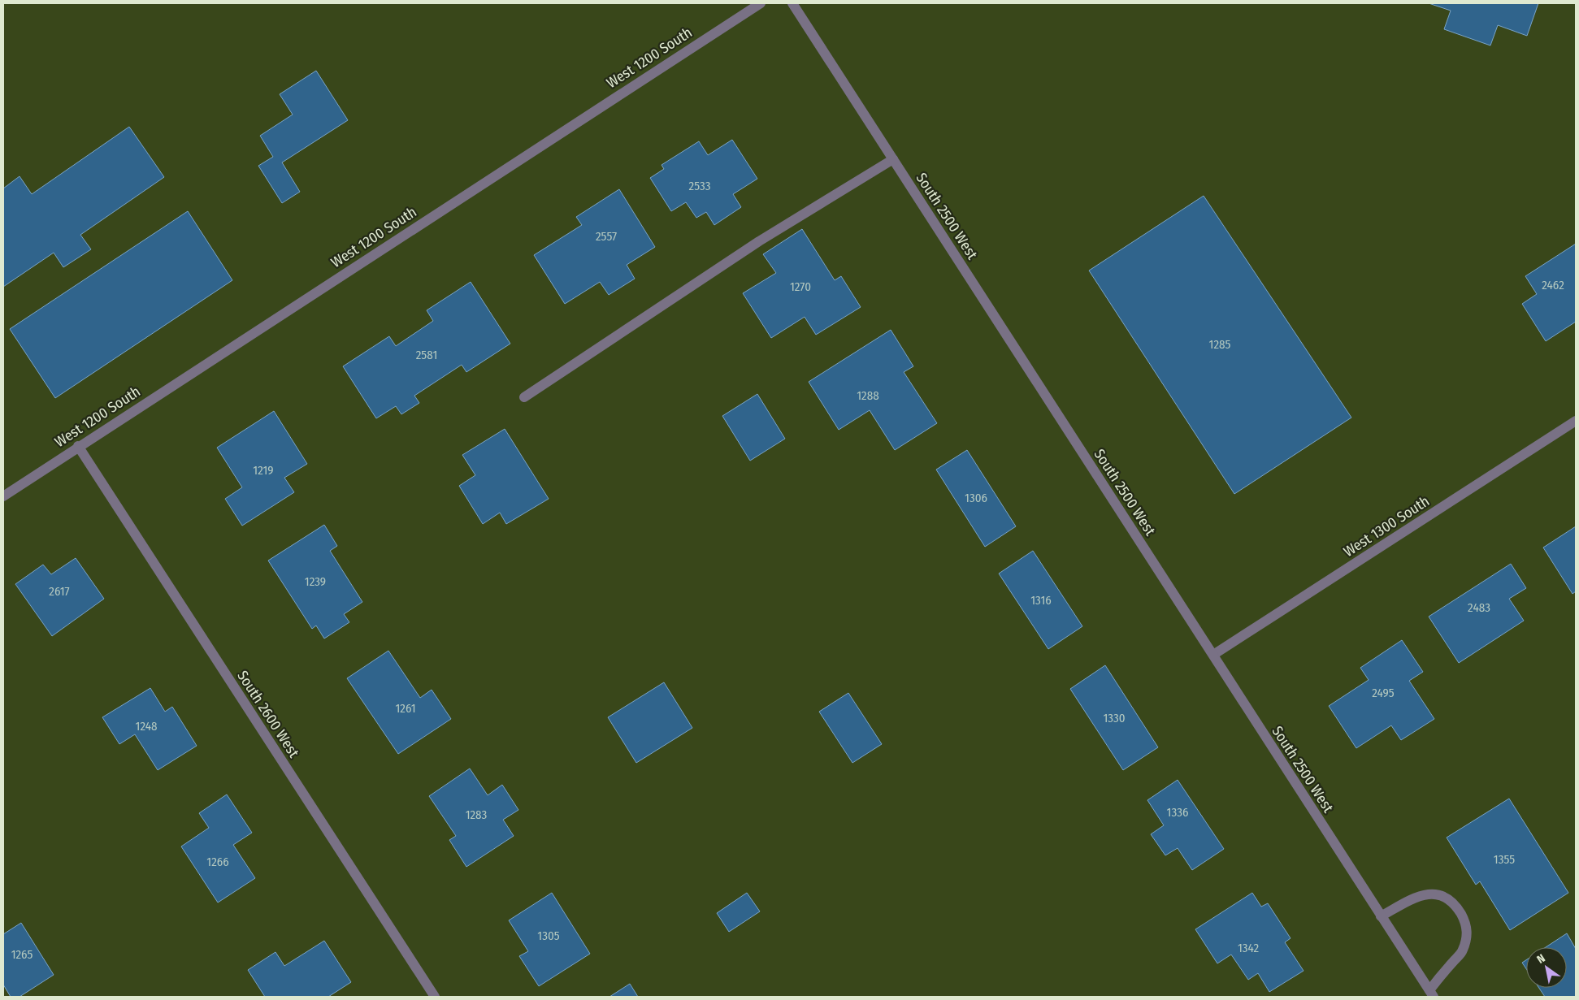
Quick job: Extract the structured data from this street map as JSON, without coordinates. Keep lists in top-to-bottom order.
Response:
{
  "streets": {
    "street": [
      "West 1200 South",
      "South 2500 West",
      "West 1300 South",
      "South 2600 West"
    ]
  },
  "crossings": [
    ["West 1200 South", "South 2600 West"],
    ["South 2500 West", "West 1300 South"]
  ],
  "house_numbers": [
    "2533",
    "2557",
    "2462",
    "1270",
    "1285",
    "2581",
    "1288",
    "1219",
    "1306",
    "1239",
    "2617",
    "1316",
    "2483",
    "2495",
    "1261",
    "1330",
    "1248",
    "1336",
    "1283",
    "1355",
    "1266",
    "1305",
    "1342",
    "1265"
  ],
  "north": "top left"
}
